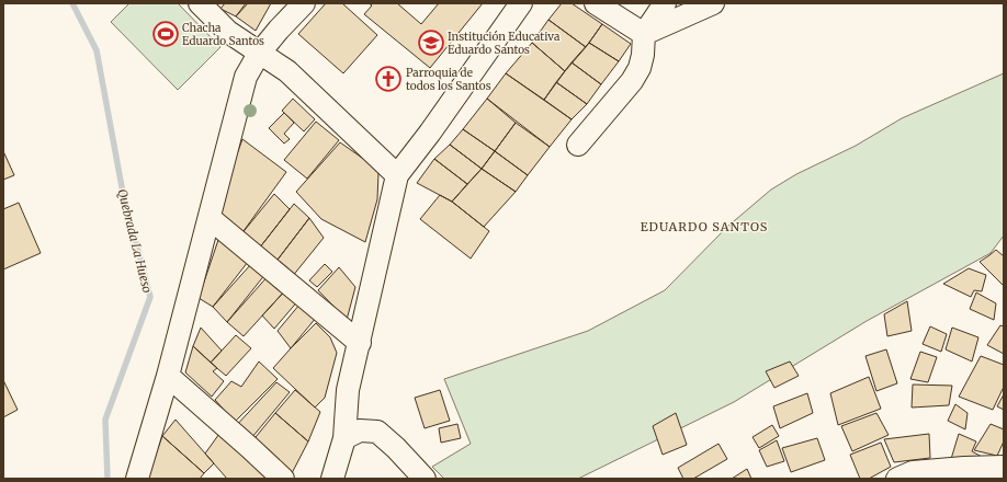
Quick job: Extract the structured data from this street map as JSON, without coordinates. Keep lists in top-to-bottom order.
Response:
{
  "districts": ["EDUARDO SANTOS"],
  "water": ["Quebrada La Hueso"],
  "places": {
    "sports": ["Chacha Eduardo Santos"],
    "school or university": ["Institución Educativa Eduardo Santos"],
    "church": ["Parroquia de todos los Santos"]
  }
}
